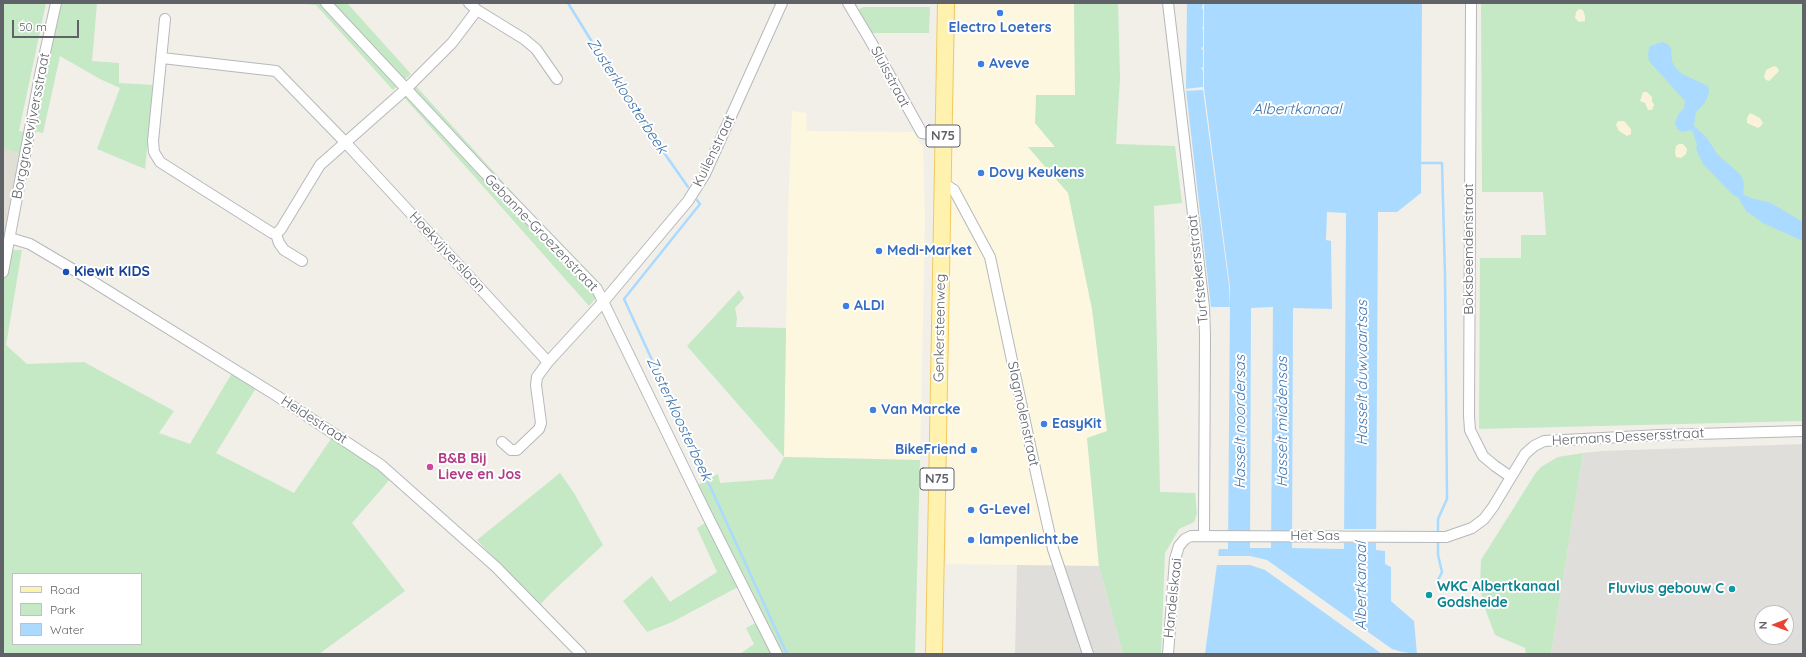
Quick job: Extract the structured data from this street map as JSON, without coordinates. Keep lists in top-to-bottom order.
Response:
{
  "streets": {
    "main road": ["N75", "Genkersteenweg"],
    "street": [
      "Sluisstraat",
      "Borggravevijversstraat",
      "Kuilenstraat",
      "Gebanne-Groezenstraat",
      "Boksbeemdenstraat",
      "Hoekvijverslaan",
      "Turfstekersstraat",
      "Slagmolenstraat",
      "Heidestraat",
      "Hermans Dessersstraat",
      "Het Sas",
      "Handelskaai"
    ]
  },
  "crossings": [
    ["Sluisstraat", "Genkersteenweg"],
    ["Borggravevijversstraat", "Heidestraat"],
    ["Kuilenstraat", "Gebanne-Groezenstraat"],
    ["Boksbeemdenstraat", "Hermans Dessersstraat"],
    ["Turfstekersstraat", "Het Sas"],
    ["Turfstekersstraat", "Handelskaai"],
    ["Genkersteenweg", "Slagmolenstraat"],
    ["Hermans Dessersstraat", "Het Sas"],
    ["Het Sas", "Handelskaai"]
  ],
  "water": [
    "Zusterkloosterbeek",
    "Albertkanaal",
    "Hasselt duwvaartsas",
    "Hasselt noordersas",
    "Hasselt middensas"
  ],
  "places": [
    "Electro Loeters",
    "Aveve",
    "Dovy Keukens",
    "Medi-Market",
    "Kiewit KIDS",
    "ALDI",
    "Van Marcke",
    "EasyKit",
    "BikeFriend",
    "B&B Bij Lieve en Jos",
    "G-Level",
    "lampenlicht.be",
    "Fluvius gebouw C",
    "WKC Albertkanaal Godsheide"
  ],
  "legend": ["Road", "Park", "Water"],
  "scale_bar": "50 m",
  "north": "left"
}
